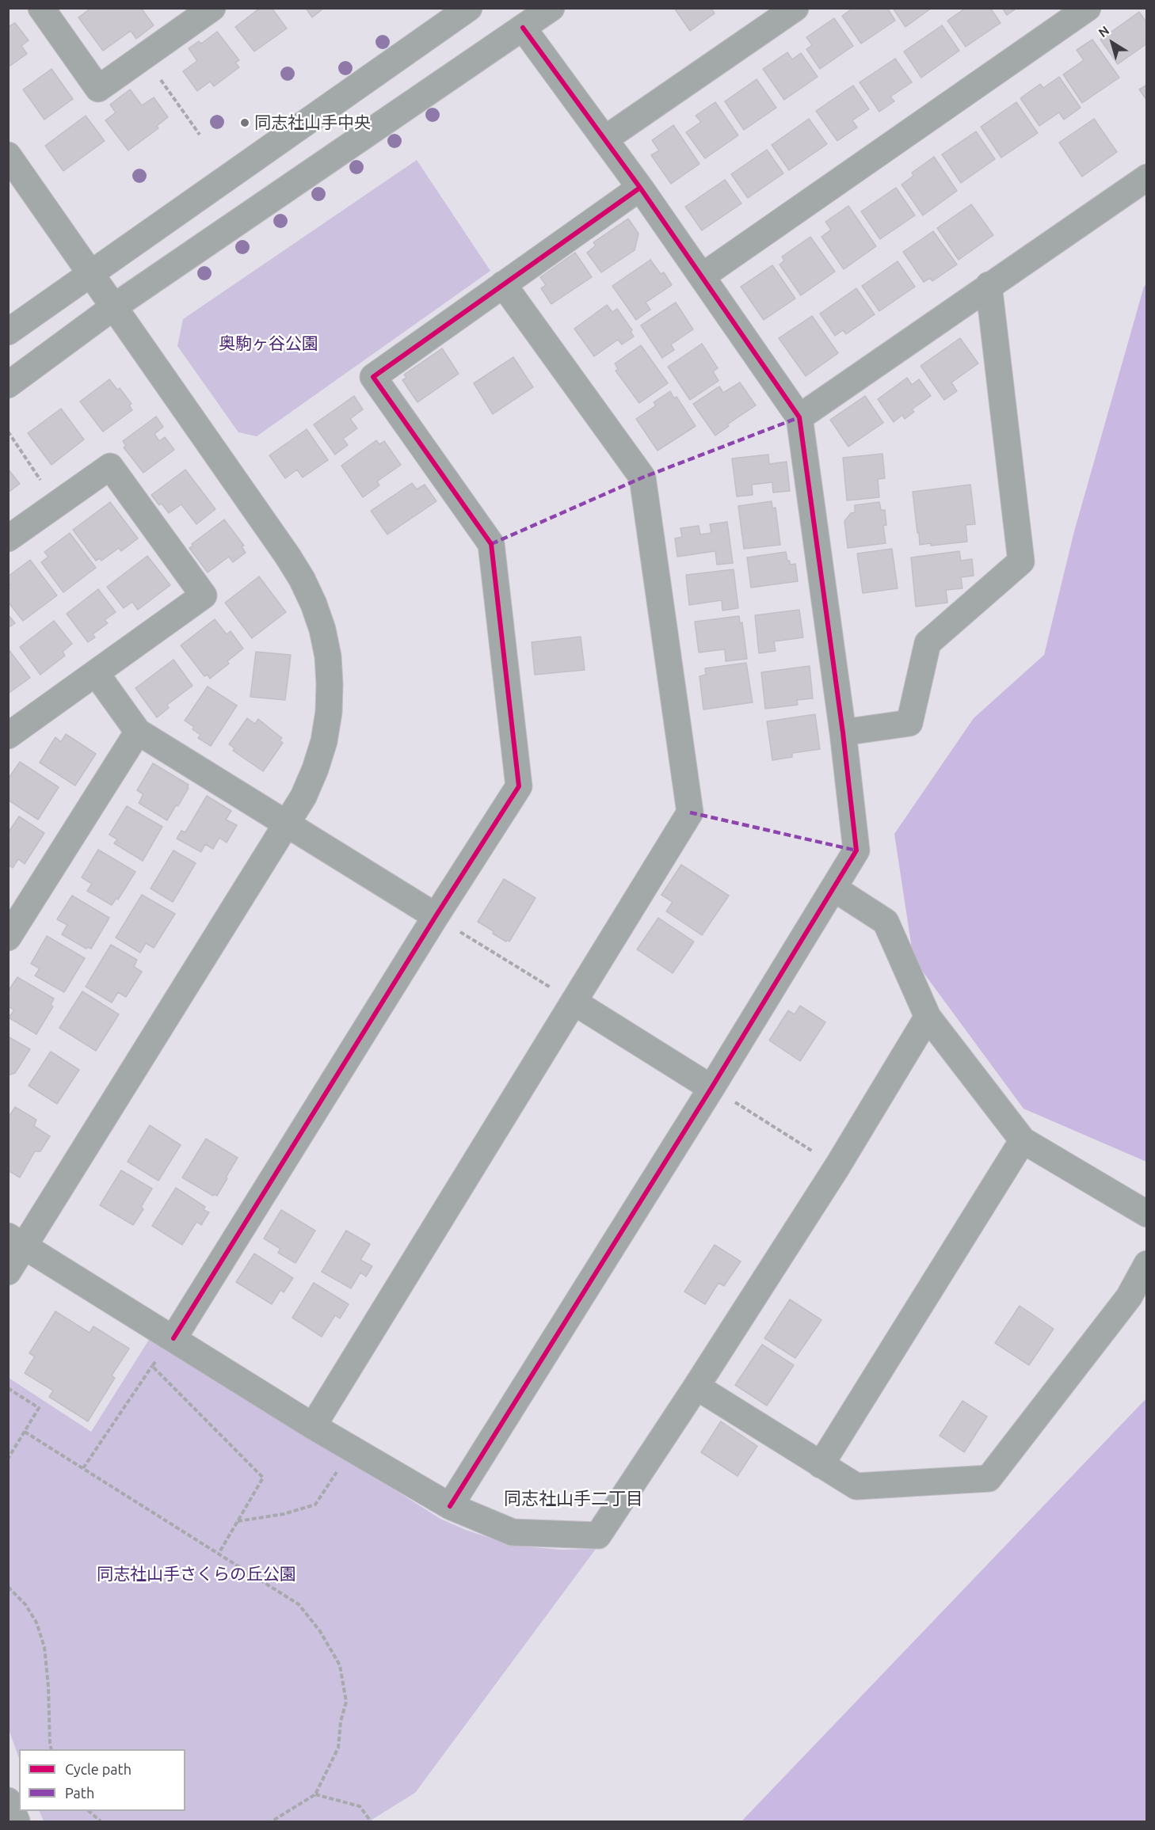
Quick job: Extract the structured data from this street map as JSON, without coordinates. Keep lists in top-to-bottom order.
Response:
{
  "districts": ["同志社山手二丁目"],
  "parks": ["奥駒ヶ谷公園", "同志社山手さくらの丘公園"],
  "places": ["同志社山手中央"],
  "legend": ["Cycle path", "Path"],
  "north": "top left"
}
